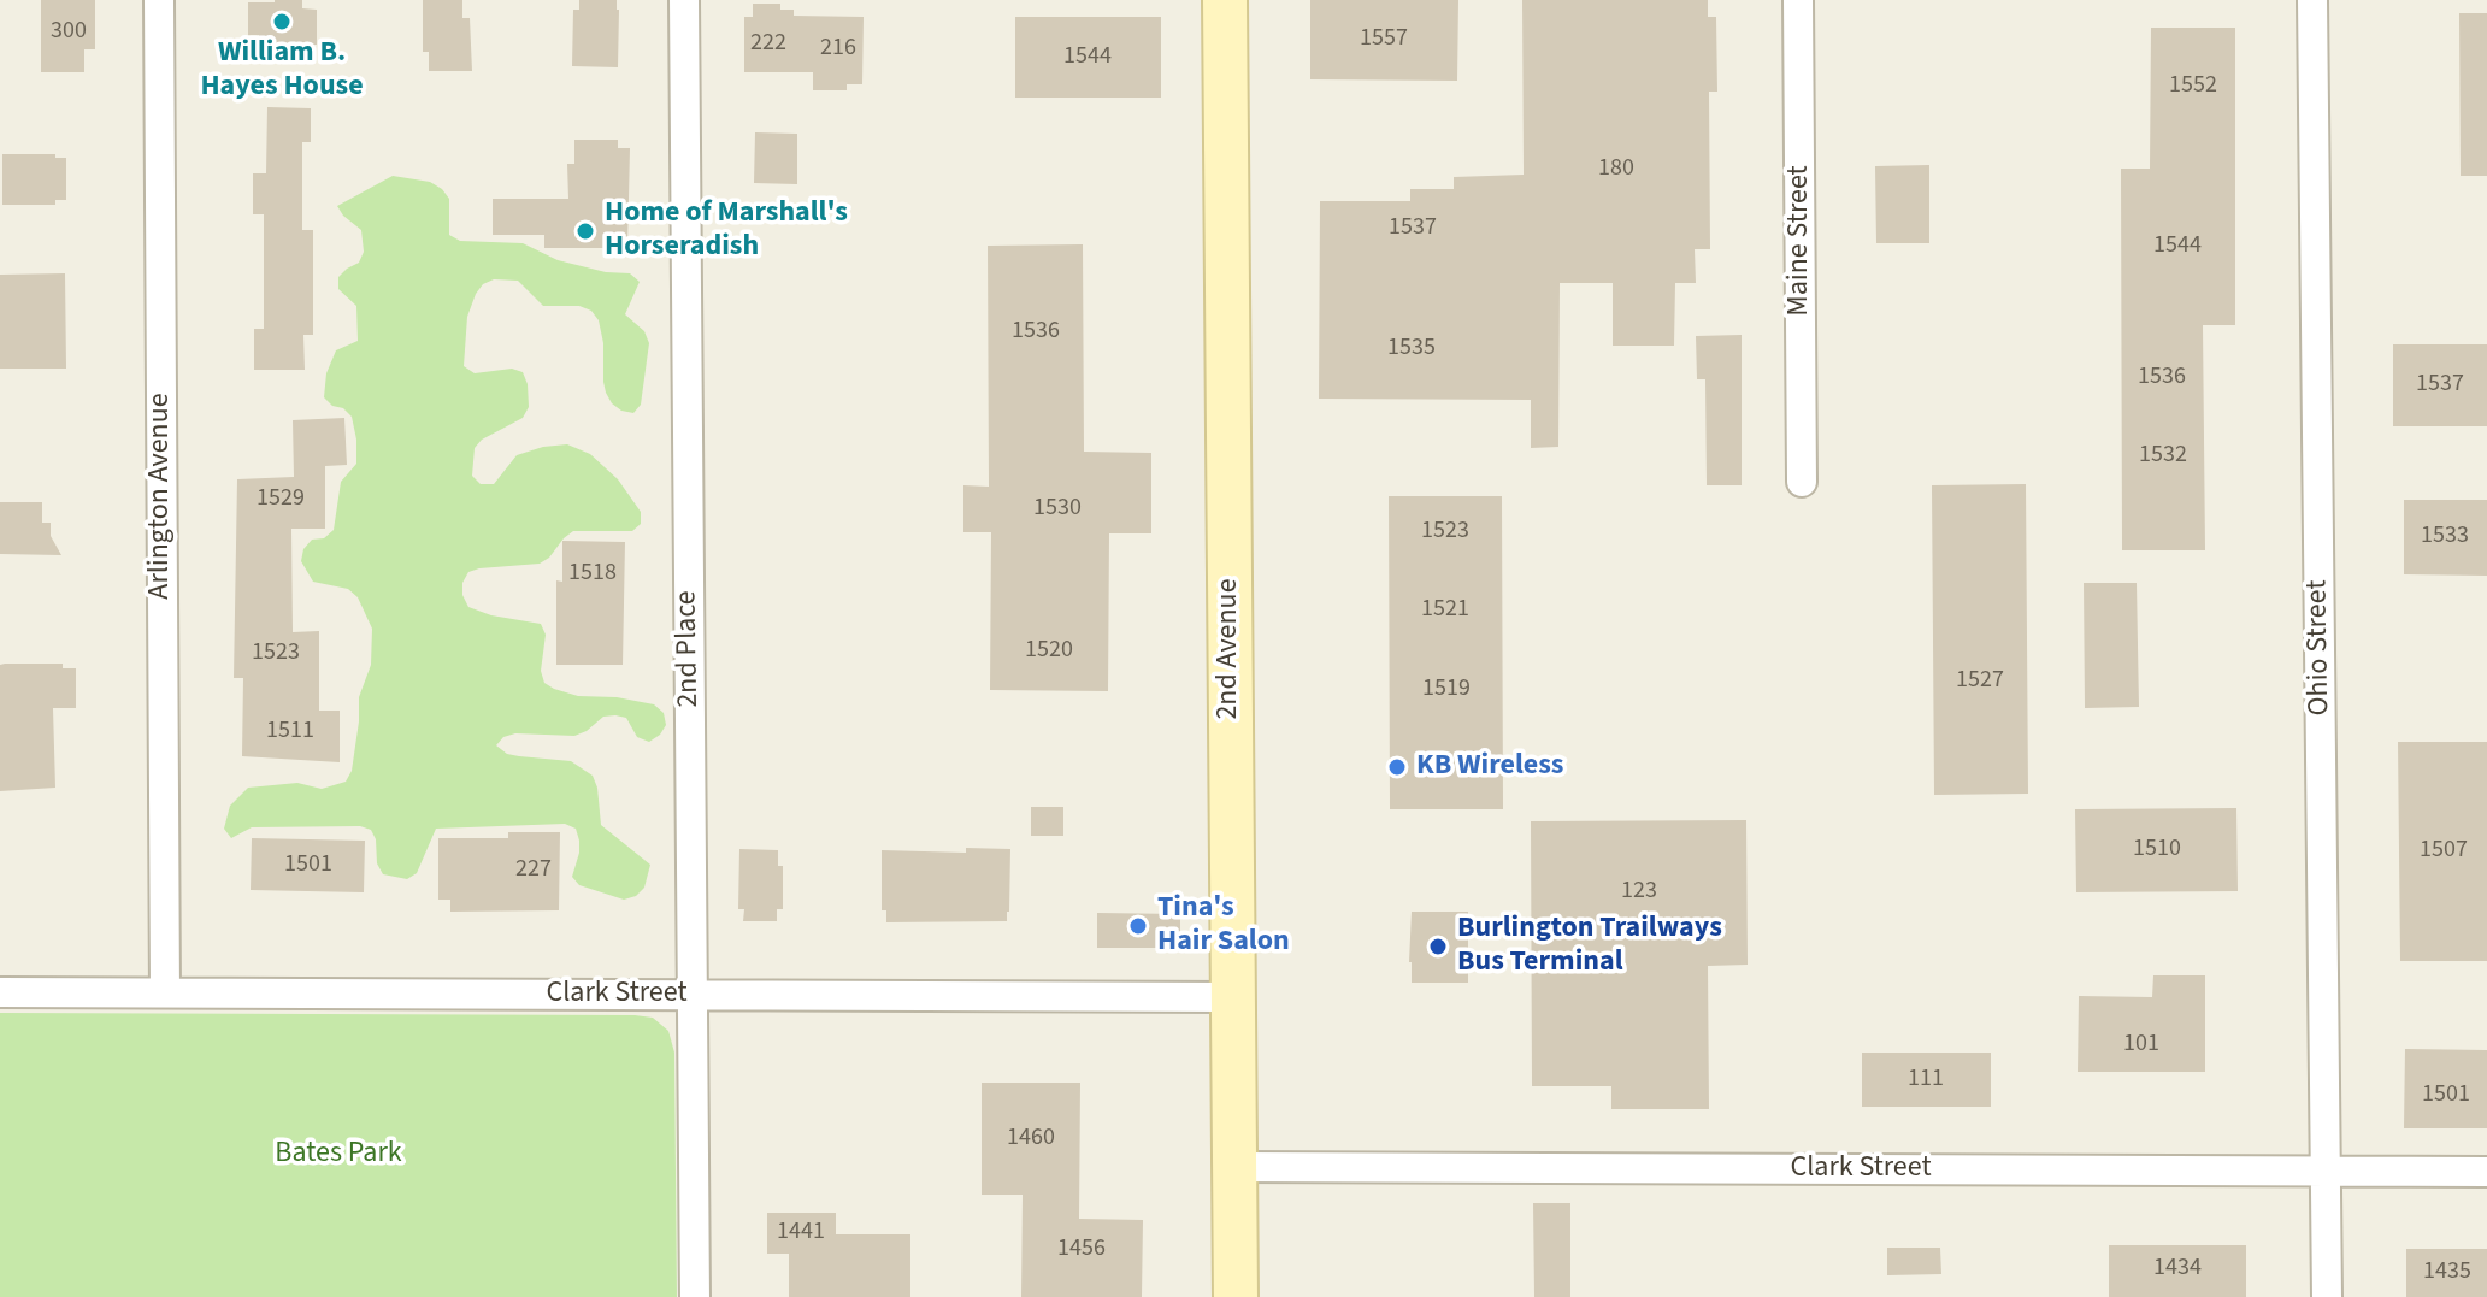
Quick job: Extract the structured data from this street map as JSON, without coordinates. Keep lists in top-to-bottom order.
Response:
{
  "streets": {
    "main road": ["2nd Avenue"],
    "street": [
      "Maine Street",
      "Arlington Avenue",
      "Ohio Street",
      "2nd Place",
      "Clark Street"
    ]
  },
  "crossings": [
    ["Arlington Avenue", "Clark Street"],
    ["Ohio Street", "Clark Street"],
    ["2nd Place", "Clark Street"],
    ["2nd Avenue", "Clark Street"]
  ],
  "parks": ["Bates Park"],
  "places": [
    "William B. Hayes House",
    "Home of Marshall's Horseradish",
    "KB Wireless",
    "Tina's Hair Salon",
    "Burlington Trailways Bus Terminal"
  ],
  "house_numbers": [
    "300",
    "1557",
    "222",
    "216",
    "1544",
    "1552",
    "180",
    "1537",
    "1544",
    "1536",
    "1535",
    "1536",
    "1537",
    "1532",
    "1529",
    "1530",
    "1523",
    "1533",
    "1518",
    "1521",
    "1520",
    "1523",
    "1527",
    "1519",
    "1511",
    "1510",
    "1507",
    "1501",
    "227",
    "123",
    "101",
    "111",
    "1501",
    "1460",
    "1441",
    "1456",
    "1434",
    "1435"
  ]
}
